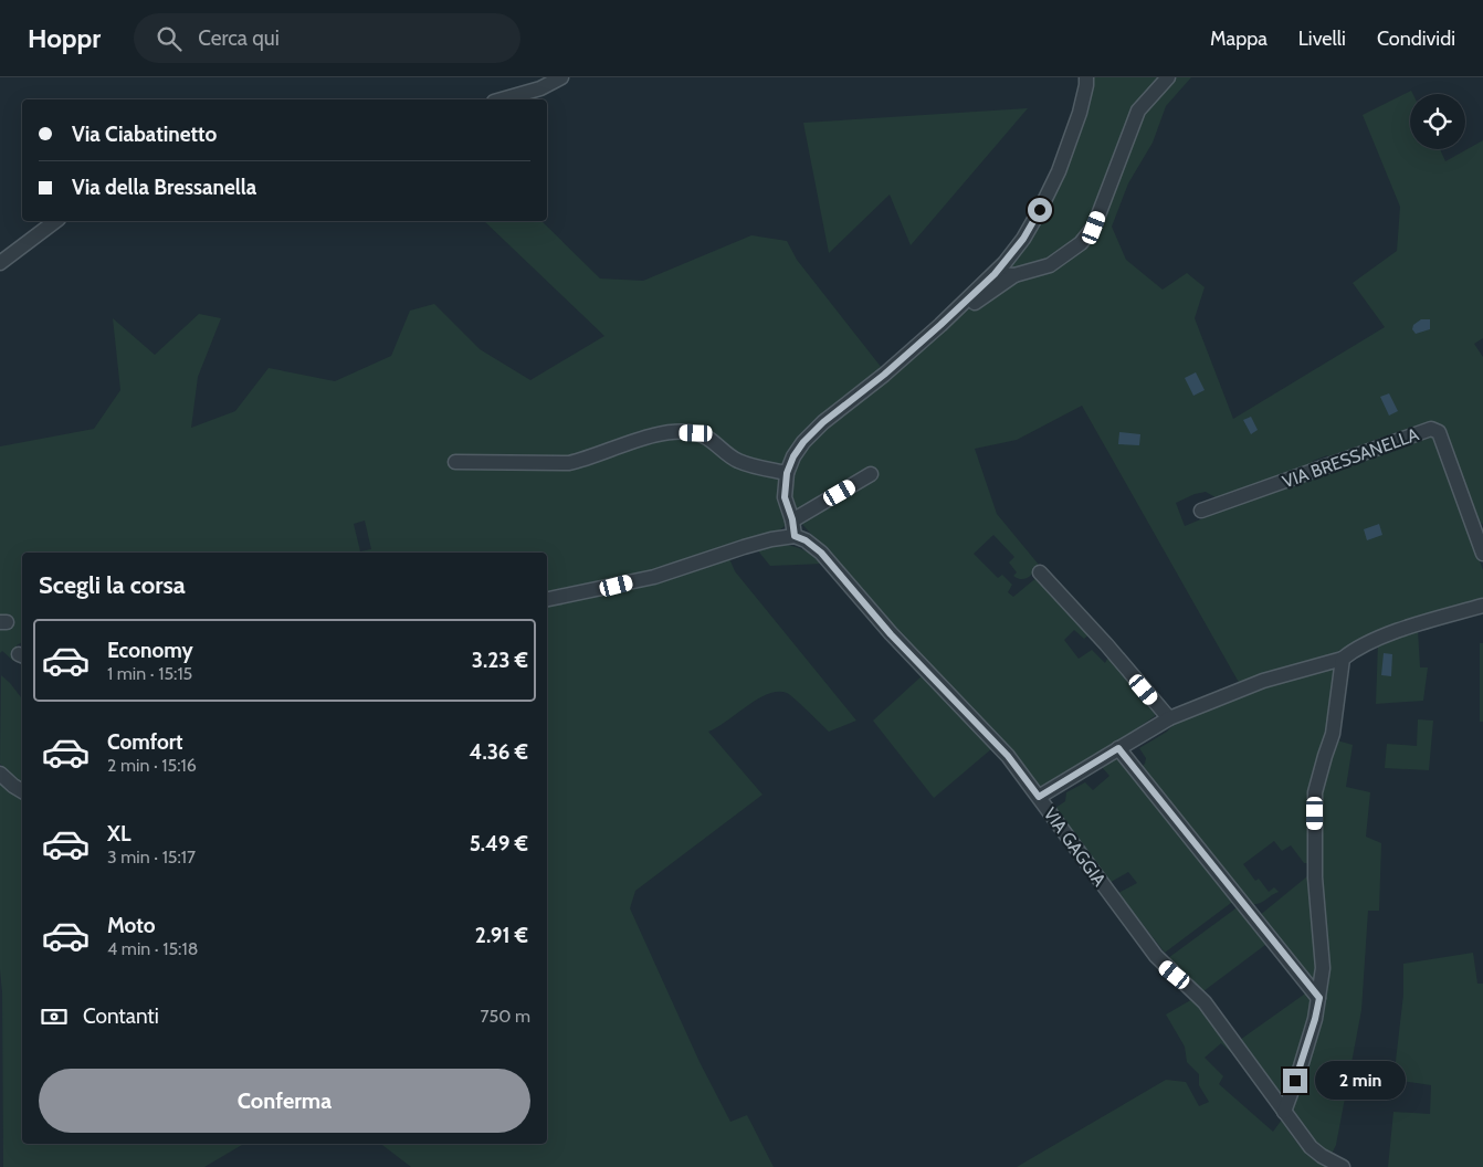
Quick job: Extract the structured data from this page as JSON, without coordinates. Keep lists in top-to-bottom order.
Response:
{
  "streets": {
    "street": ["VIA BRESSANELLA", "VIA GAGGIA"]
  },
  "page": {
    "header": "Hoppr",
    "search": "Cerca qui",
    "nav": ["Mappa", "Livelli", "Condividi"],
    "banner": ["Via Ciabatinetto", "Via della Bressanella"],
    "heading": "Scegli la corsa",
    "list": [
      {
        "name": "Economy",
        "note": "1 min · 15:15",
        "value": "3.23 €"
      },
      {
        "name": "Comfort",
        "note": "2 min · 15:16",
        "value": "4.36 €"
      },
      {
        "name": "XL",
        "note": "3 min · 15:17",
        "value": "5.49 €"
      },
      {
        "name": "Moto",
        "note": "4 min · 15:18",
        "value": "2.91 €"
      }
    ],
    "pay": ["Contanti", "750 m"],
    "buttons": "Conferma",
    "bubble": "2 min"
  }
}
